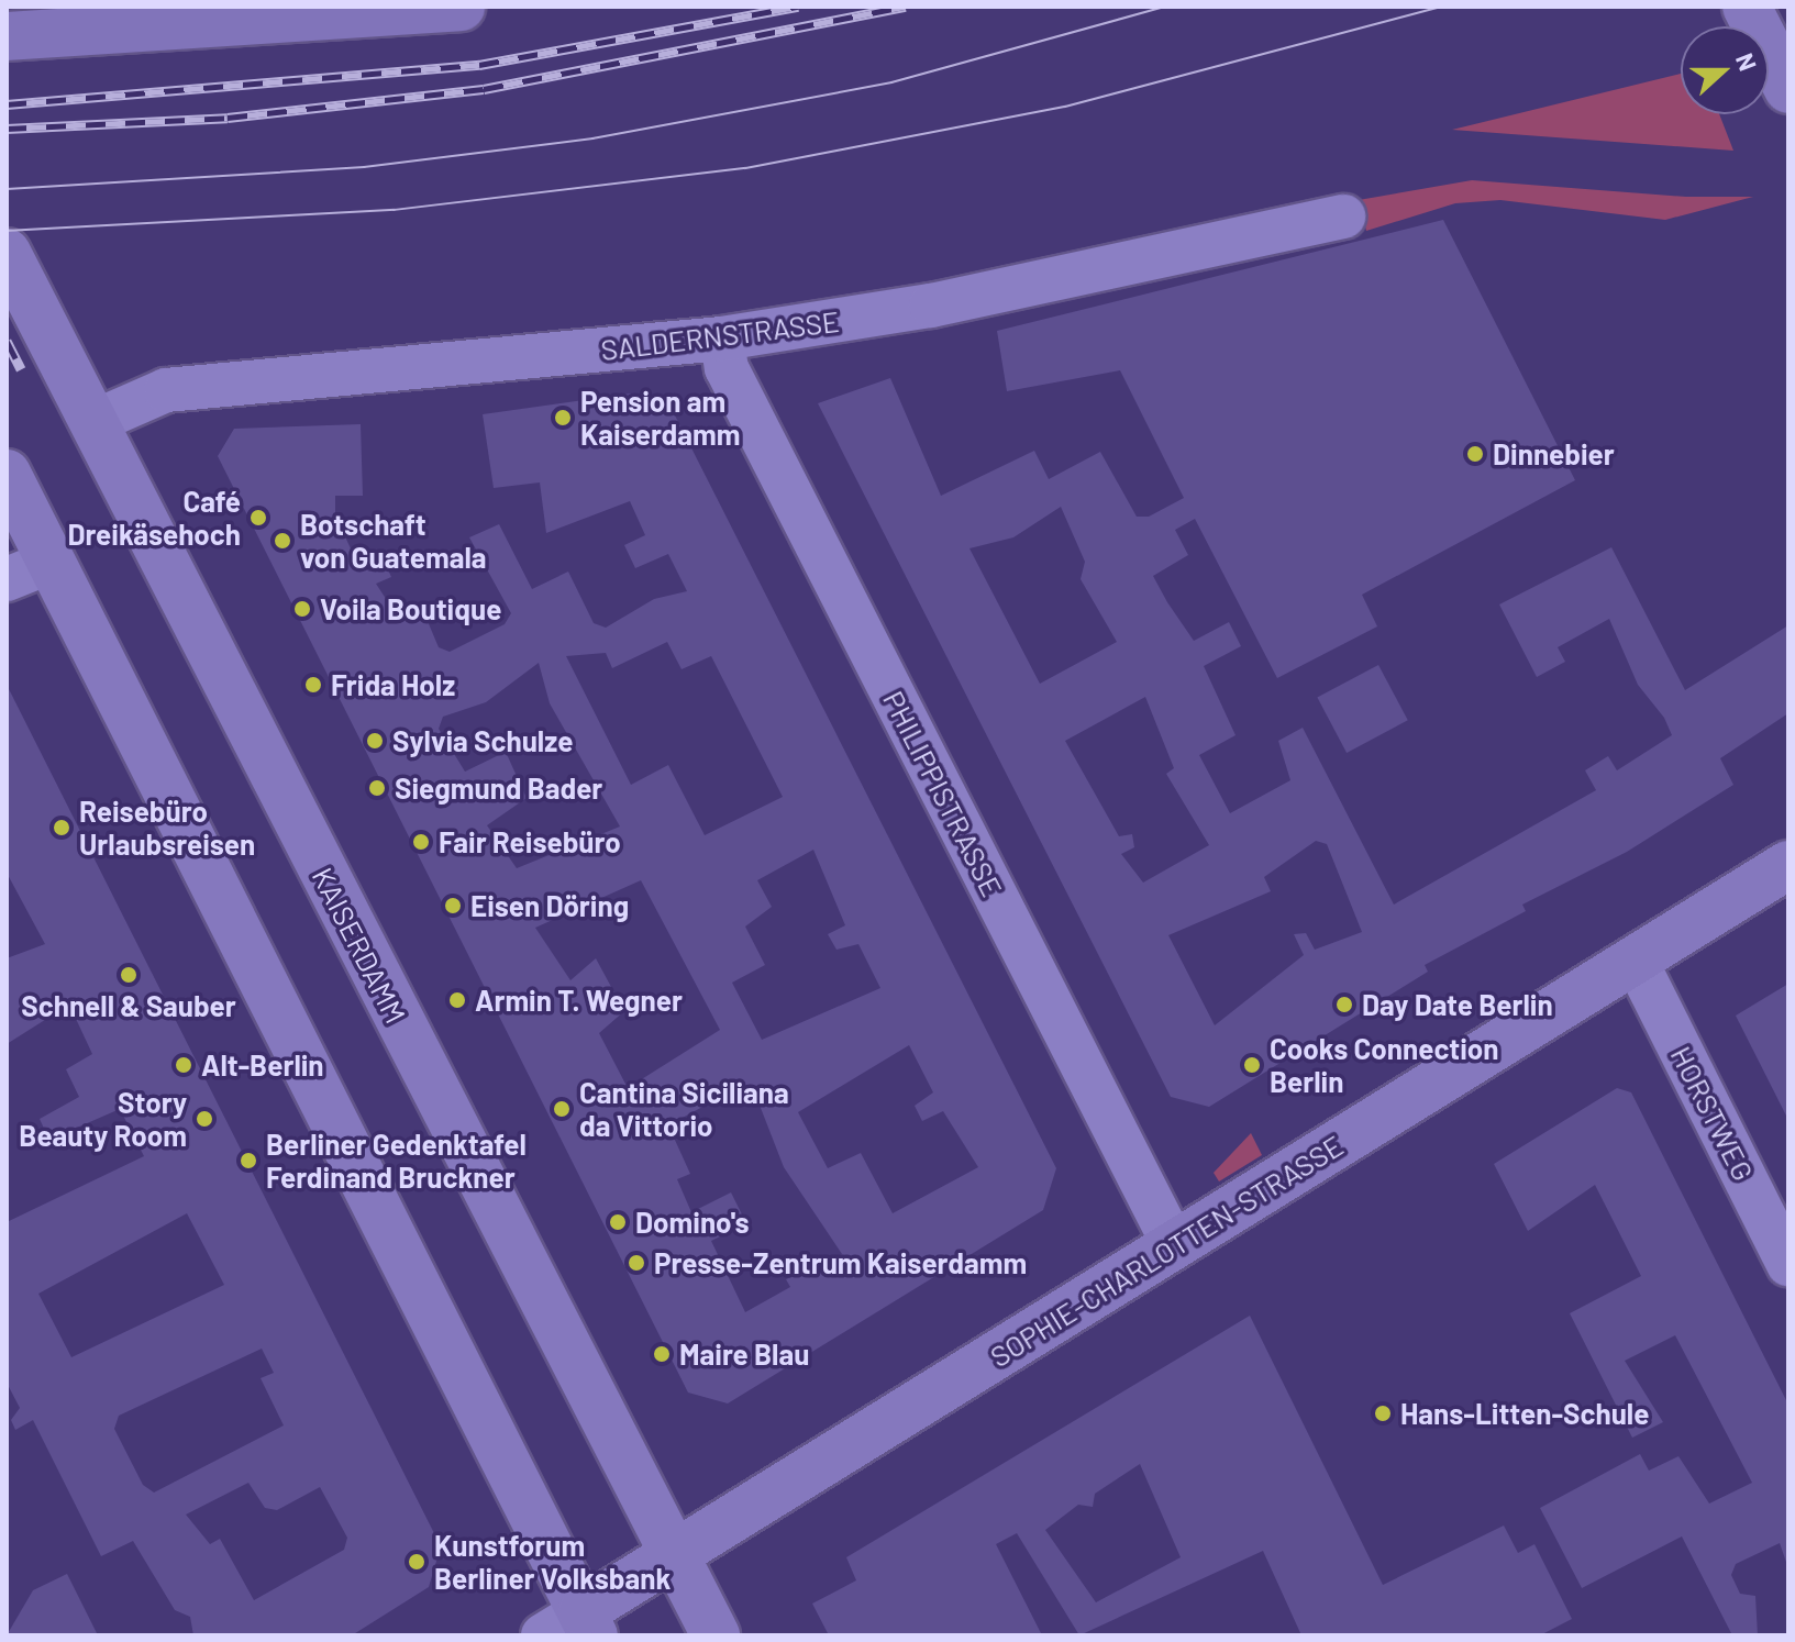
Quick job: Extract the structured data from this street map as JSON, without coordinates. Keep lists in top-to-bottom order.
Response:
{
  "streets": {
    "main road": ["KAISERDAMM", "SOPHIE-CHARLOTTEN-STRASSE"],
    "street": ["SALDERNSTRASSE", "PHILIPPISTRASSE", "HORSTWEG"]
  },
  "crossings": [
    ["SALDERNSTRASSE", "PHILIPPISTRASSE"],
    ["SALDERNSTRASSE", "KAISERDAMM"],
    ["PHILIPPISTRASSE", "SOPHIE-CHARLOTTEN-STRASSE"],
    ["KAISERDAMM", "SOPHIE-CHARLOTTEN-STRASSE"],
    ["HORSTWEG", "SOPHIE-CHARLOTTEN-STRASSE"]
  ],
  "places": [
    "Pension am Kaiserdamm",
    "Dinnebier",
    "Café Dreikäsehoch",
    "Botschaft von Guatemala",
    "Voila Boutique",
    "Frida Holz",
    "Sylvia Schulze",
    "Siegmund Bader",
    "Reisebüro Urlaubsreisen",
    "Fair Reisebüro",
    "Eisen Döring",
    "Schnell & Sauber",
    "Armin T. Wegner",
    "Day Date Berlin",
    "Alt-Berlin",
    "Cooks Connection Berlin",
    "Cantina Siciliana da Vittorio",
    "Story Beauty Room",
    "Berliner Gedenktafel Ferdinand Bruckner",
    "Domino's",
    "Presse-Zentrum Kaiserdamm",
    "Maire Blau",
    "Hans-Litten-Schule",
    "Kunstforum Berliner Volksbank"
  ],
  "north": "right"
}
